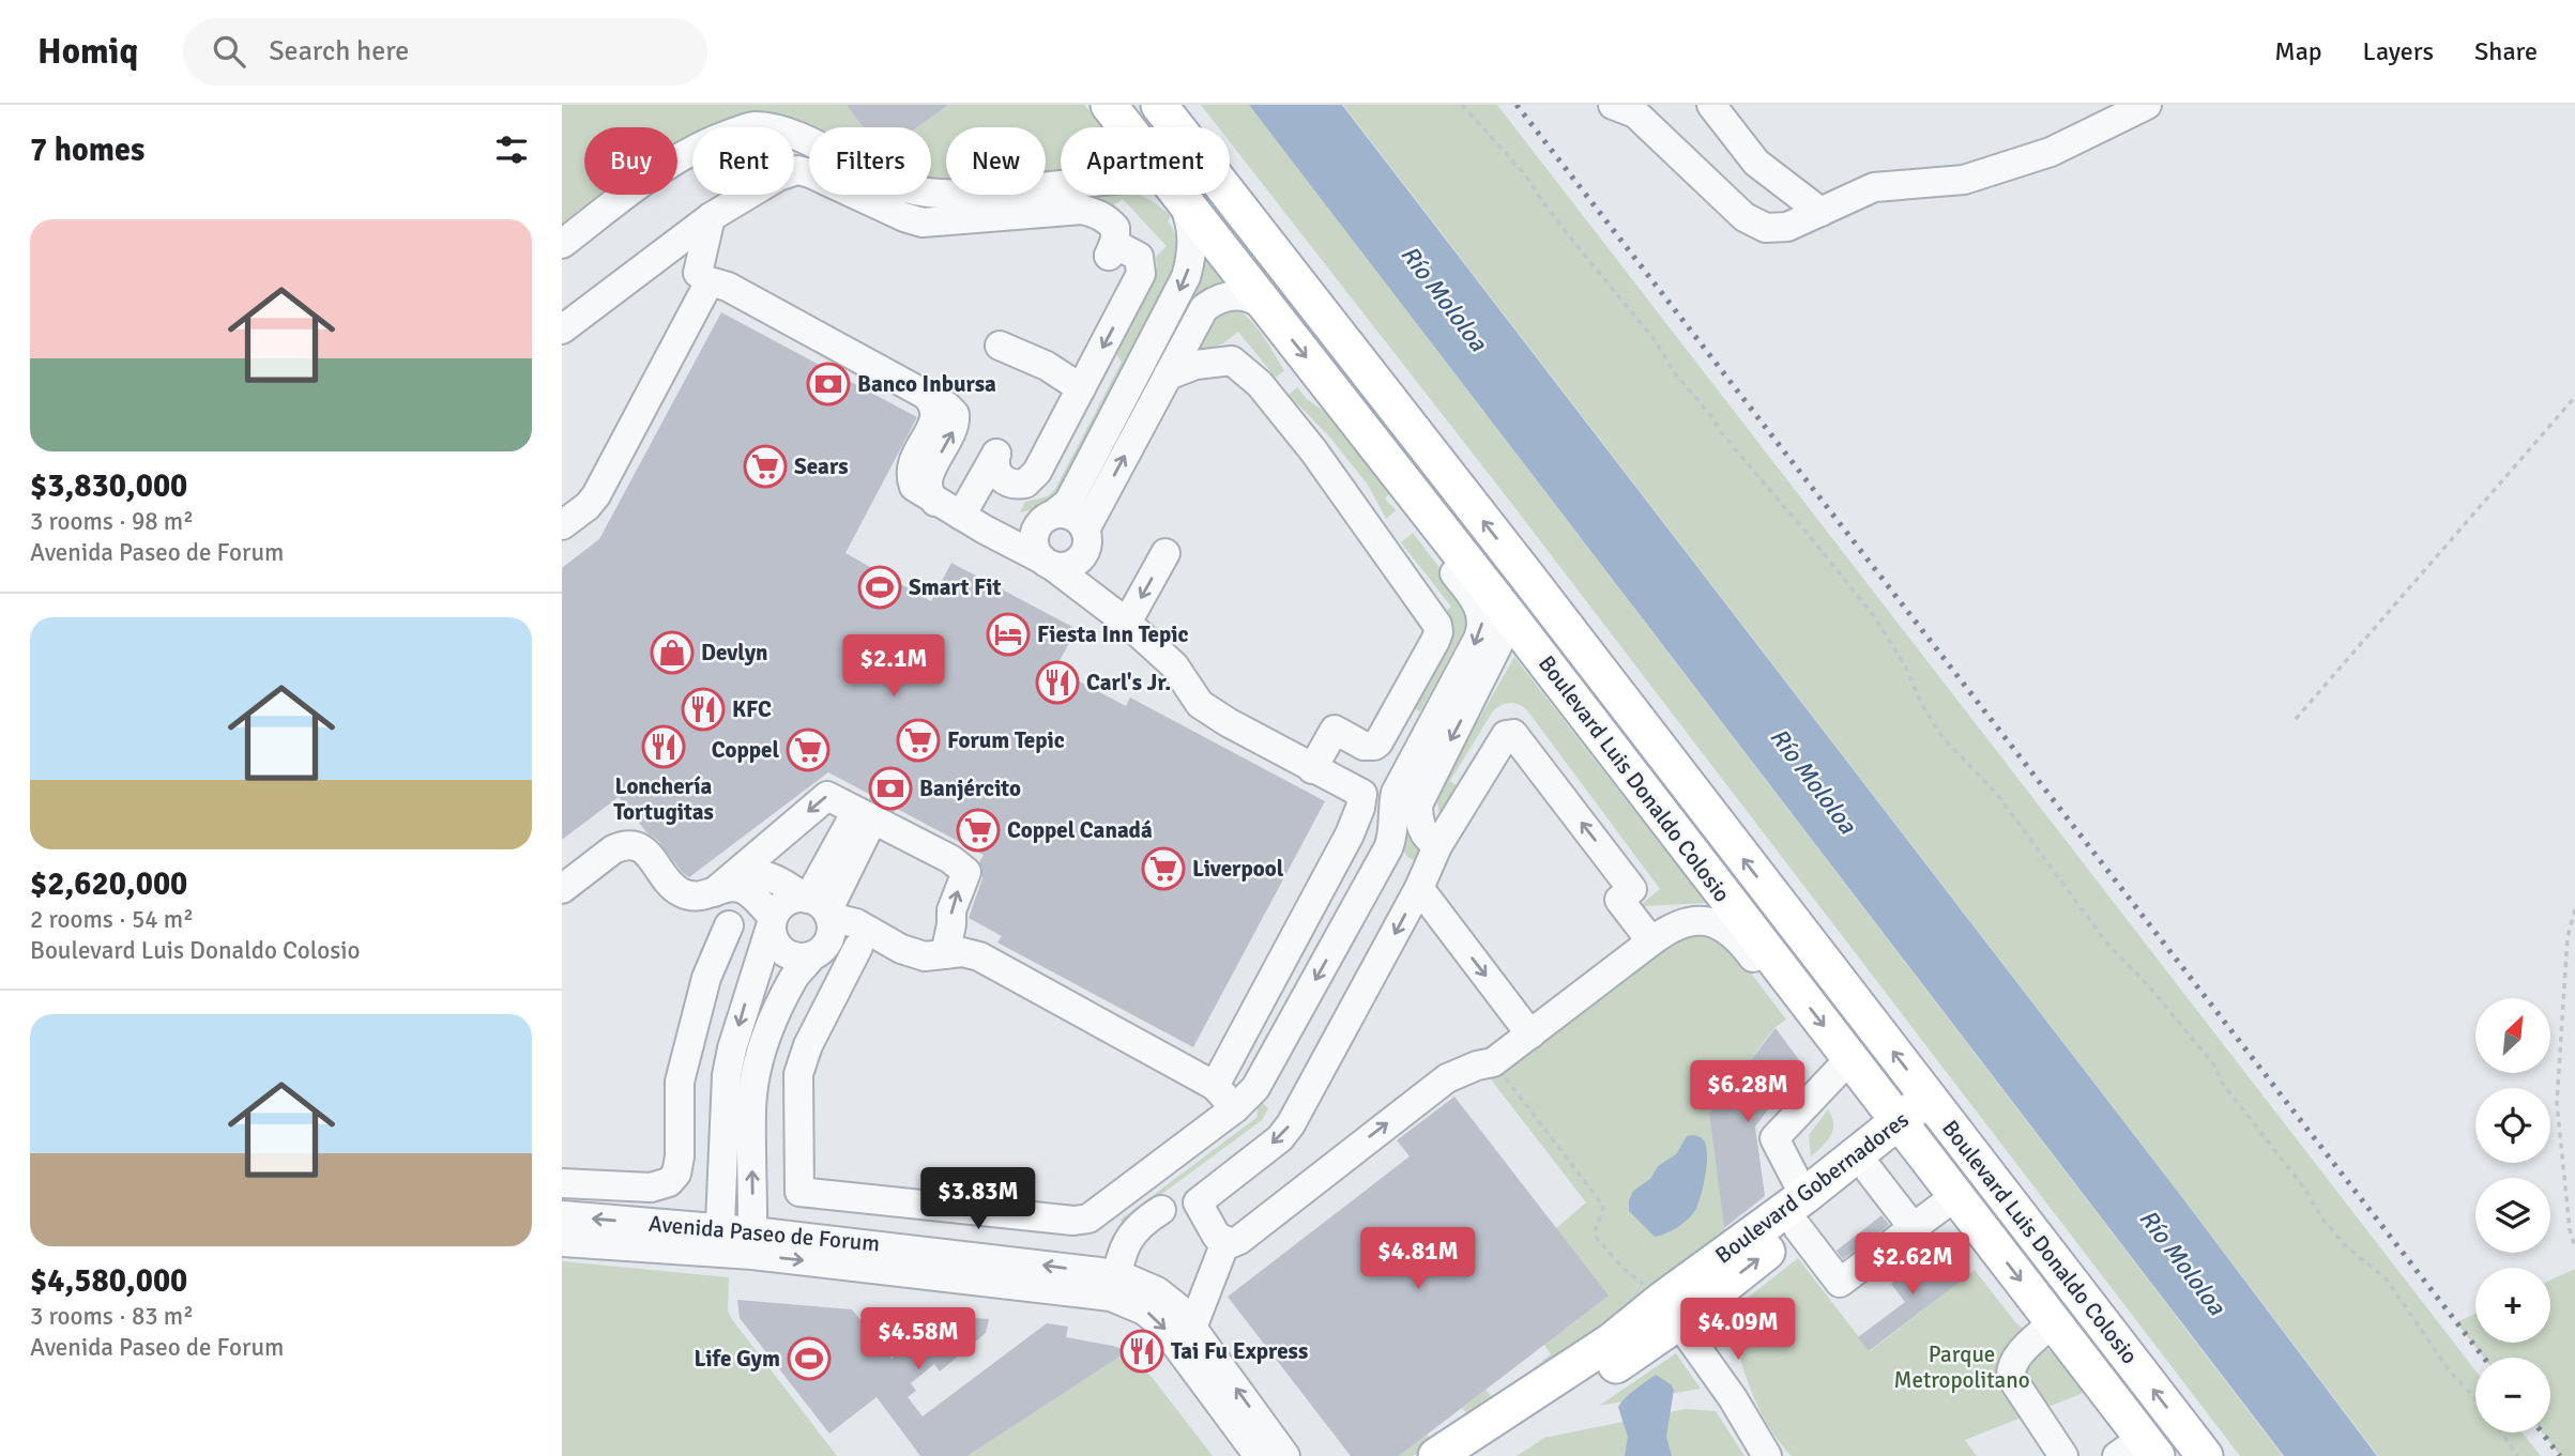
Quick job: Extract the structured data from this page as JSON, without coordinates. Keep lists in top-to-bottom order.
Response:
{
  "streets": {
    "main road": ["Boulevard Luis Donaldo Colosio", "Boulevard Gobernadores"],
    "street": ["Avenida Paseo de Forum"]
  },
  "crossings": [
    ["Boulevard Luis Donaldo Colosio", "Boulevard Gobernadores"]
  ],
  "water": ["Río Mololoa"],
  "parks": ["Parque Metropolitano"],
  "places": {
    "bank": ["Banco Inbursa", "Banjército"],
    "supermarket": [
      "Sears",
      "Forum Tepic",
      "Coppel",
      "Coppel Canadá",
      "Liverpool"
    ],
    "sports": ["Smart Fit", "Life Gym"],
    "hotel": ["Fiesta Inn Tepic"],
    "shop": ["Devlyn"],
    "restaurant": [
      "Carl's Jr.",
      "KFC",
      "Lonchería Tortugitas",
      "Tai Fu Express"
    ]
  },
  "north": "top right",
  "page": {
    "header": "Homiq",
    "search": "Search here",
    "nav": ["Map", "Layers", "Share"],
    "heading": "7 homes",
    "chip": [
      "Buy",
      "Rent",
      "Filters",
      "New",
      "Apartment"
    ],
    "list": [
      {
        "name": "$3,830,000",
        "note": "3 rooms · 98 m² · Avenida Paseo de Forum"
      },
      {
        "name": "$2,620,000",
        "note": "2 rooms · 54 m² · Boulevard Luis Donaldo Colosio"
      },
      {
        "name": "$4,580,000",
        "note": "3 rooms · 83 m² · Avenida Paseo de Forum"
      }
    ],
    "price": [
      "$2.1M",
      "$6.28M",
      "$3.83M",
      "$4.81M",
      "$2.62M",
      "$4.09M",
      "$4.58M"
    ],
    "map_buttons": ["+", "−"]
  }
}
